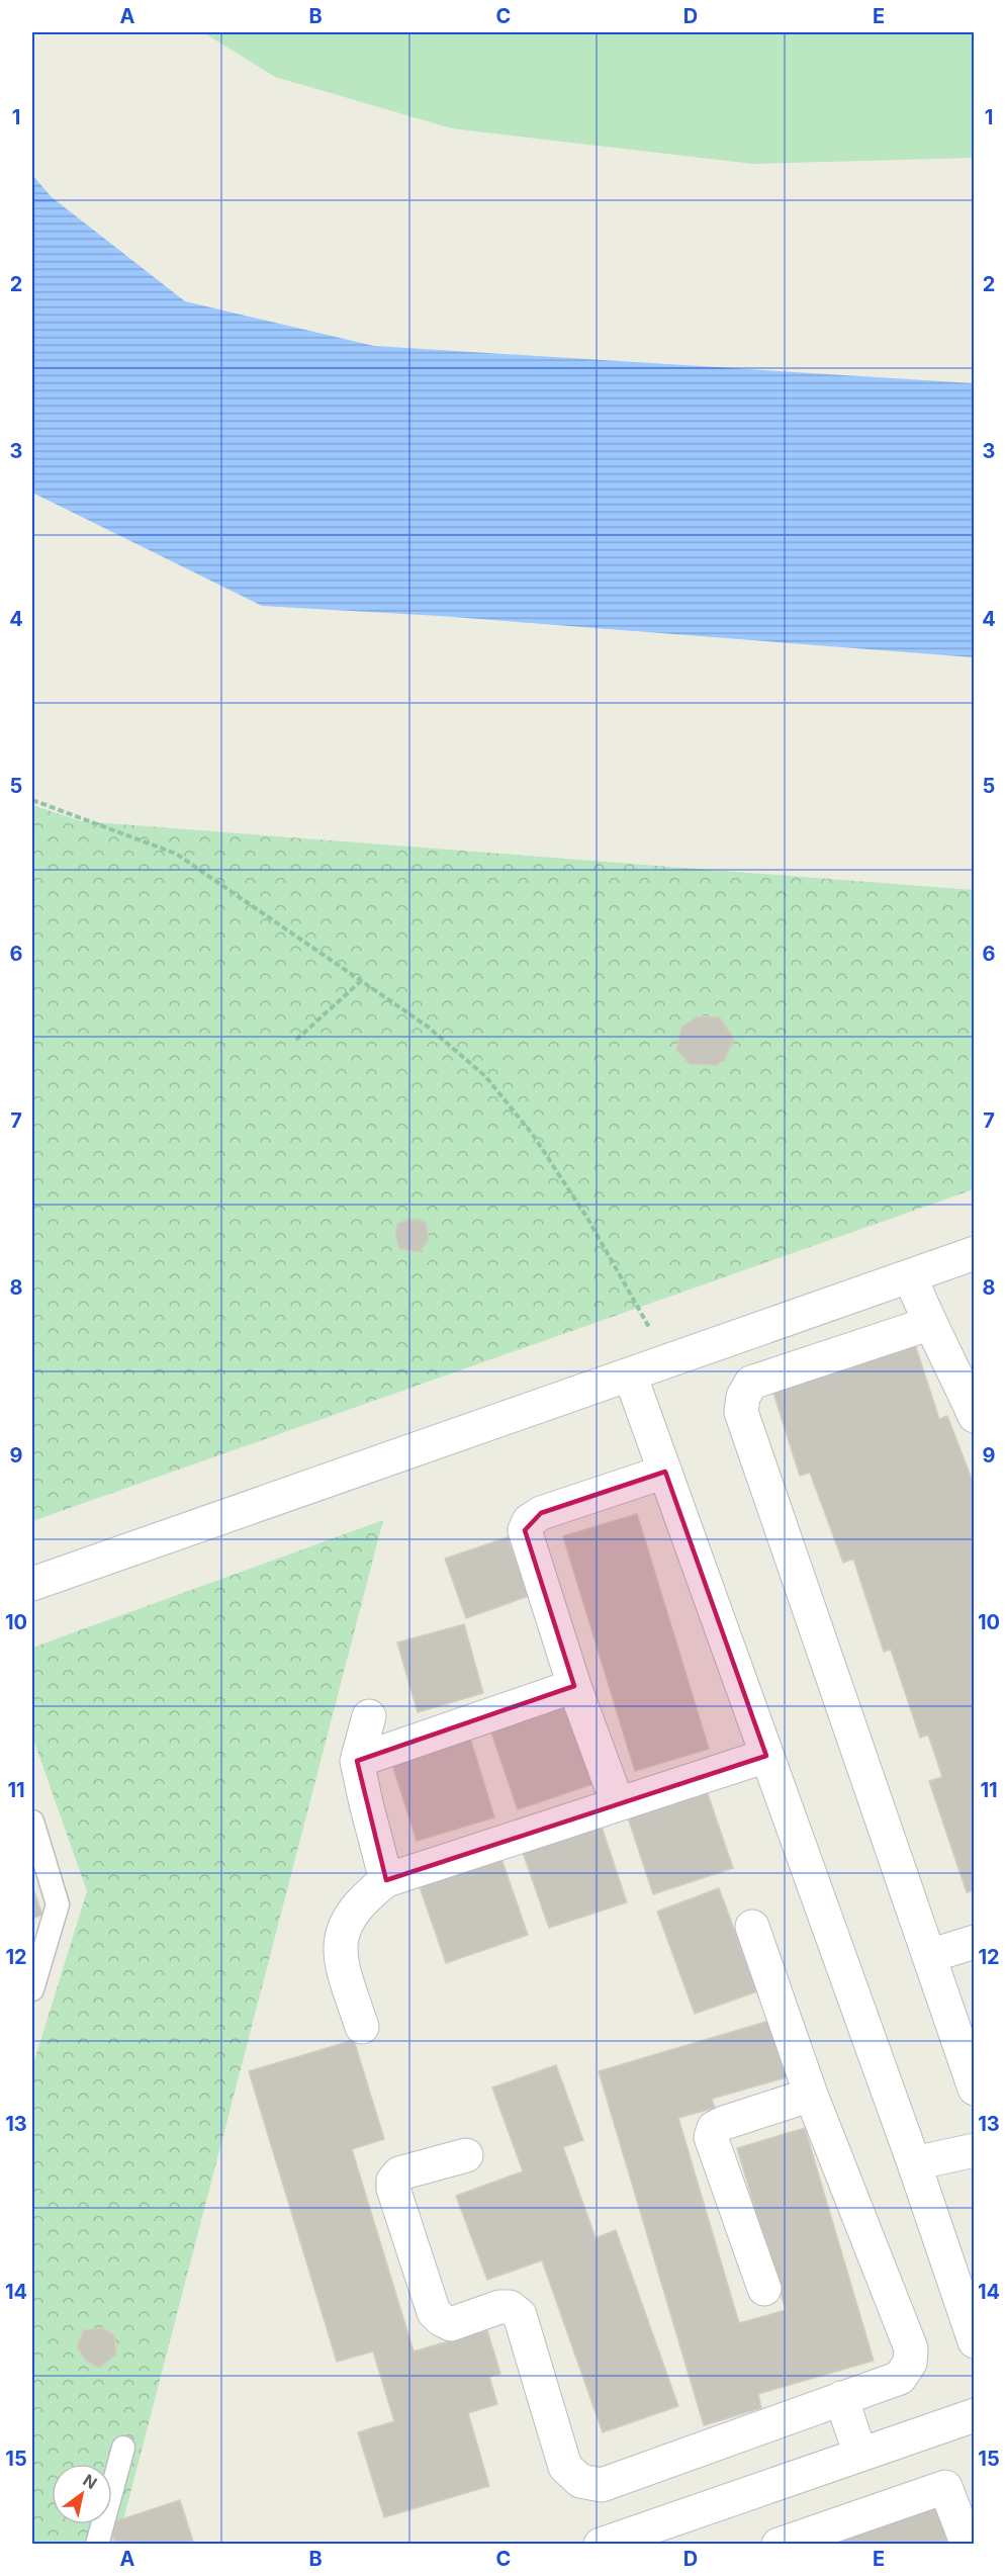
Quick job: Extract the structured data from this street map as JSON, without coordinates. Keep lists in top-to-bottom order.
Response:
{
  "north": "top right",
  "grid": {
    "columns": [
      "A",
      "B",
      "C",
      "D",
      "E"
    ],
    "rows": [
      "1",
      "2",
      "3",
      "4",
      "5",
      "6",
      "7",
      "8",
      "9",
      "10",
      "11",
      "12",
      "13",
      "14",
      "15"
    ]
  }
}
